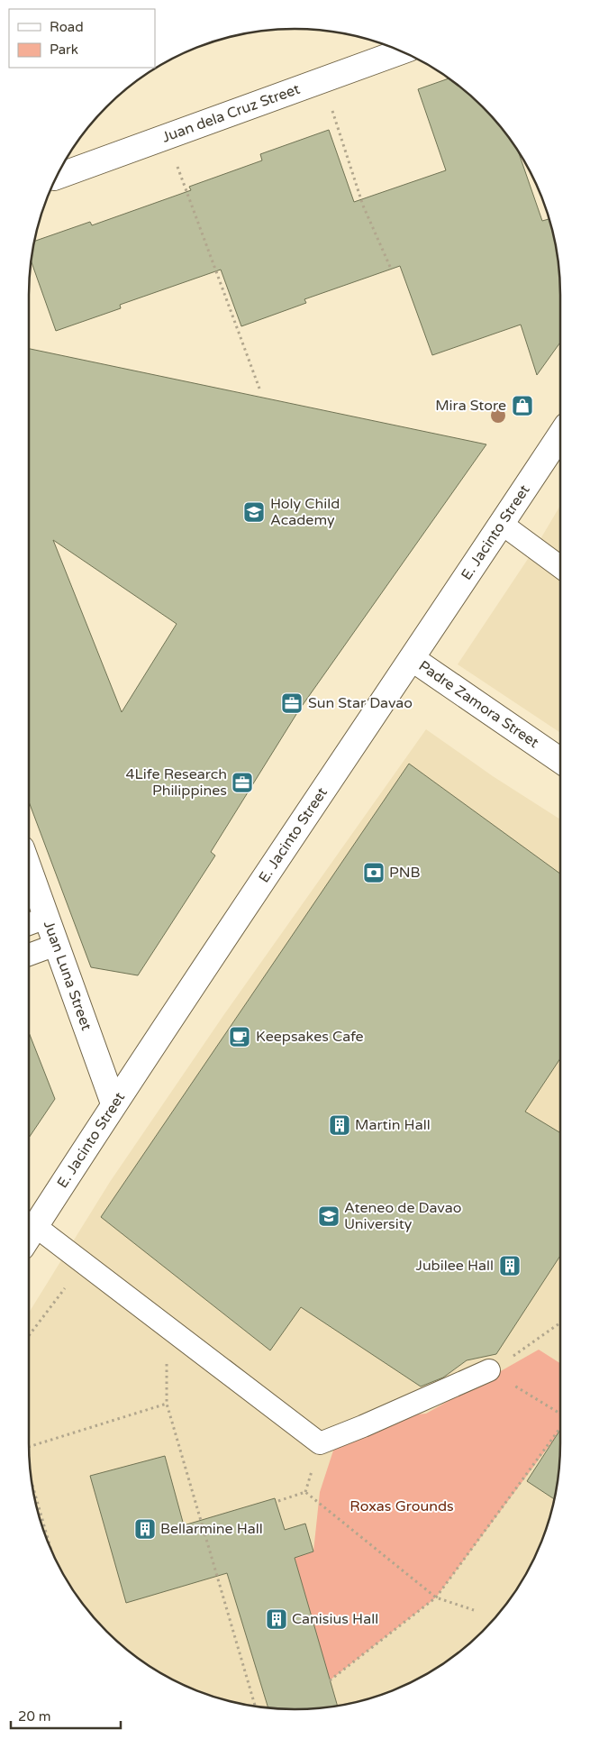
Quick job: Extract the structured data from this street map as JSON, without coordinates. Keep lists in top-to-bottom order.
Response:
{
  "streets": {
    "street": [
      "Juan dela Cruz Street",
      "E. Jacinto Street",
      "Padre Zamora Street",
      "Juan Luna Street"
    ]
  },
  "crossings": [
    ["E. Jacinto Street", "Padre Zamora Street"],
    ["E. Jacinto Street", "Juan Luna Street"]
  ],
  "parks": ["Roxas Grounds"],
  "places": {
    "shop": ["Mira Store"],
    "school or university": ["Holy Child Academy", "Ateneo de Davao University"],
    "office": ["Sun Star Davao", "4Life Research Philippines"],
    "bank": ["PNB"],
    "cafe": ["Keepsakes Cafe"],
    "building": [
      "Martin Hall",
      "Jubilee Hall",
      "Bellarmine Hall",
      "Canisius Hall"
    ]
  },
  "legend": ["Road", "Park"],
  "scale_bar": "20 m"
}
